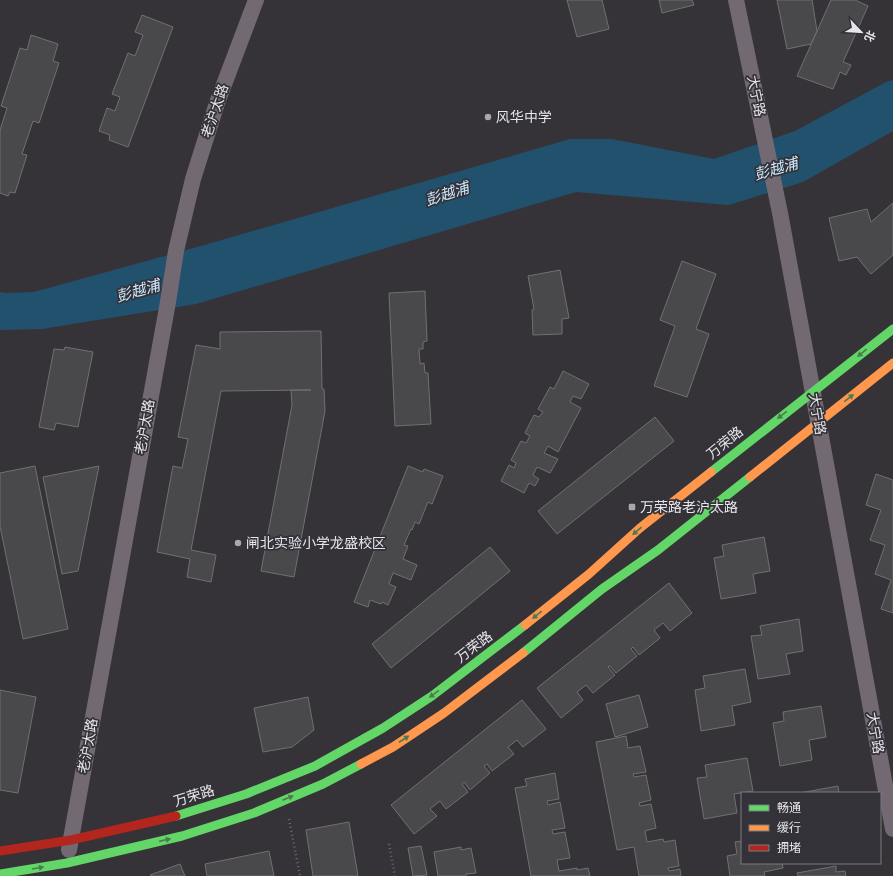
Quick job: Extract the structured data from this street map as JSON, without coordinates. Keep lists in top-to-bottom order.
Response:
{
  "streets": {
    "main road": ["万荣路"],
    "street": ["大宁路", "老沪太路"]
  },
  "crossings": [
    ["大宁路", "万荣路"],
    ["老沪太路", "万荣路"]
  ],
  "water": ["彭越浦"],
  "places": {
    "other": ["风华中学", "闸北实验小学龙盛校区"],
    "transit": ["万荣路老沪太路"]
  },
  "legend": ["畅通", "缓行", "拥堵"],
  "north": "bottom right"
}
